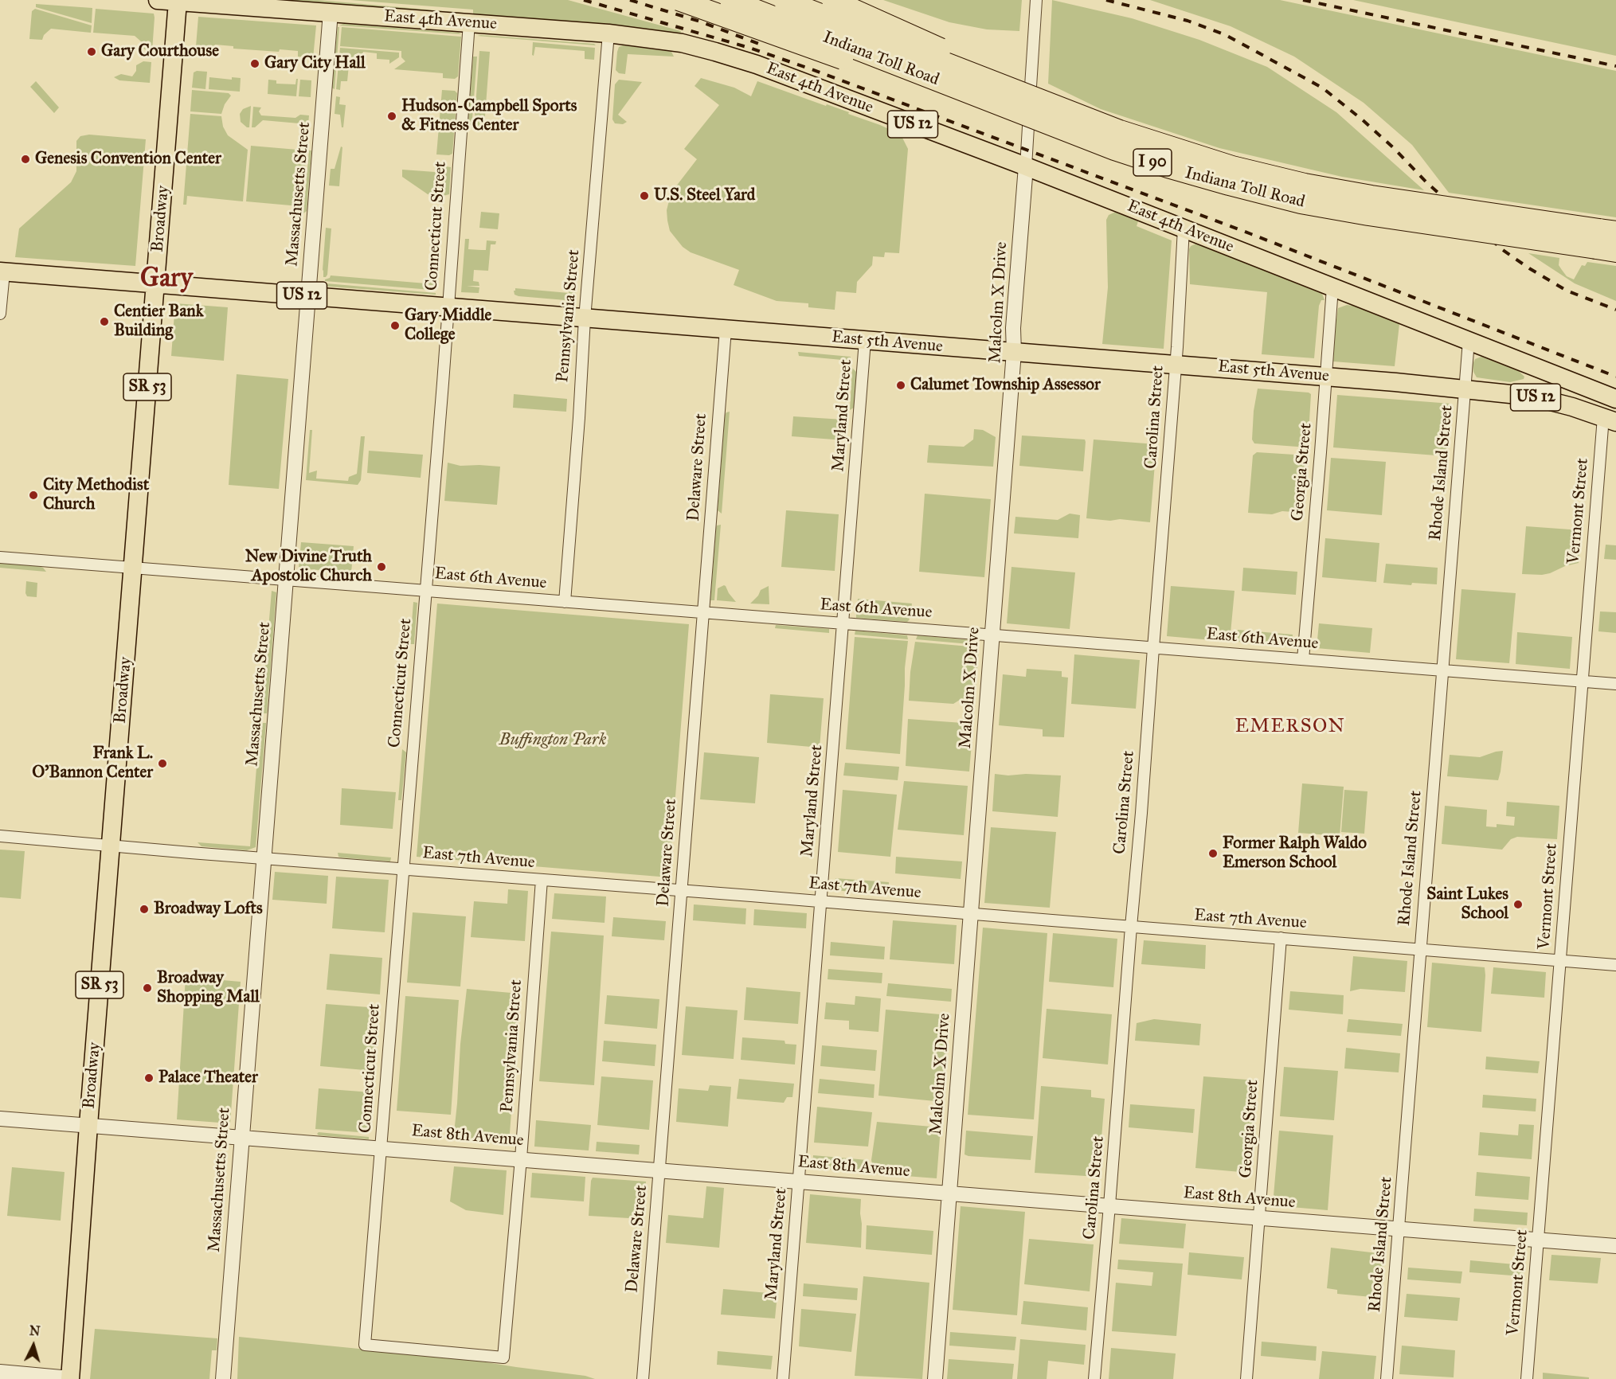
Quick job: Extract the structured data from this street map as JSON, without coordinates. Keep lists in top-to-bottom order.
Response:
{
  "streets": {
    "highway": ["Indiana Toll Road", "I 90"],
    "main road": [
      "East 4th Avenue",
      "US 12",
      "Broadway",
      "East 5th Avenue",
      "SR 53"
    ],
    "street": [
      "Massachusetts Street",
      "Connecticut Street",
      "Malcolm X Drive",
      "Pennsylvania Street",
      "Maryland Street",
      "Carolina Street",
      "Delaware Street",
      "Georgia Street",
      "Rhode Island Street",
      "Vermont Street",
      "East 6th Avenue",
      "East 7th Avenue",
      "East 8th Avenue"
    ]
  },
  "crossings": [
    ["East 4th Avenue", "US 12"],
    ["East 4th Avenue", "Massachusetts Street"],
    ["East 4th Avenue", "Broadway"],
    ["East 4th Avenue", "Connecticut Street"],
    ["East 4th Avenue", "Malcolm X Drive"],
    ["East 4th Avenue", "Pennsylvania Street"],
    ["East 4th Avenue", "Carolina Street"],
    ["East 4th Avenue", "Georgia Street"],
    ["East 4th Avenue", "Rhode Island Street"],
    ["US 12", "Broadway"],
    ["US 12", "East 5th Avenue"],
    ["Massachusetts Street", "East 5th Avenue"],
    ["Massachusetts Street", "East 6th Avenue"],
    ["Massachusetts Street", "East 7th Avenue"],
    ["Massachusetts Street", "East 8th Avenue"],
    ["Broadway", "East 5th Avenue"],
    ["Broadway", "East 6th Avenue"],
    ["Broadway", "East 7th Avenue"],
    ["Broadway", "East 8th Avenue"],
    ["Connecticut Street", "Pennsylvania Street"],
    ["Connecticut Street", "East 5th Avenue"],
    ["Connecticut Street", "East 6th Avenue"],
    ["Connecticut Street", "East 7th Avenue"],
    ["Connecticut Street", "East 8th Avenue"],
    ["Malcolm X Drive", "East 5th Avenue"],
    ["Malcolm X Drive", "East 6th Avenue"],
    ["Malcolm X Drive", "East 7th Avenue"],
    ["Malcolm X Drive", "East 8th Avenue"],
    ["Pennsylvania Street", "East 5th Avenue"],
    ["Pennsylvania Street", "East 6th Avenue"],
    ["Pennsylvania Street", "East 7th Avenue"],
    ["Pennsylvania Street", "East 8th Avenue"],
    ["East 5th Avenue", "Maryland Street"],
    ["East 5th Avenue", "Carolina Street"],
    ["East 5th Avenue", "Delaware Street"],
    ["East 5th Avenue", "Georgia Street"],
    ["East 5th Avenue", "Rhode Island Street"],
    ["East 5th Avenue", "Vermont Street"],
    ["Maryland Street", "East 6th Avenue"],
    ["Maryland Street", "East 7th Avenue"],
    ["Maryland Street", "East 8th Avenue"],
    ["Carolina Street", "East 6th Avenue"],
    ["Carolina Street", "East 7th Avenue"],
    ["Carolina Street", "East 8th Avenue"],
    ["Delaware Street", "East 6th Avenue"],
    ["Delaware Street", "East 7th Avenue"],
    ["Delaware Street", "East 8th Avenue"],
    ["Georgia Street", "East 6th Avenue"],
    ["Georgia Street", "East 7th Avenue"],
    ["Georgia Street", "East 8th Avenue"],
    ["Rhode Island Street", "East 6th Avenue"],
    ["Rhode Island Street", "East 7th Avenue"],
    ["Rhode Island Street", "East 8th Avenue"],
    ["Vermont Street", "East 6th Avenue"],
    ["Vermont Street", "East 7th Avenue"],
    ["Vermont Street", "East 8th Avenue"]
  ],
  "districts": ["Gary", "EMERSON"],
  "parks": ["Buffington Park"],
  "places": [
    "Gary Courthouse",
    "Gary City Hall",
    "Hudson-Campbell Sports & Fitness Center",
    "Genesis Convention Center",
    "U.S. Steel Yard",
    "Centier Bank Building",
    "Gary Middle College",
    "Calumet Township Assessor",
    "City Methodist Church",
    "New Divine Truth Apostolic Church",
    "Frank L. O'Bannon Center",
    "Former Ralph Waldo Emerson School",
    "Saint Lukes School",
    "Broadway Lofts",
    "Broadway Shopping Mall",
    "Palace Theater"
  ],
  "north": "top"
}
